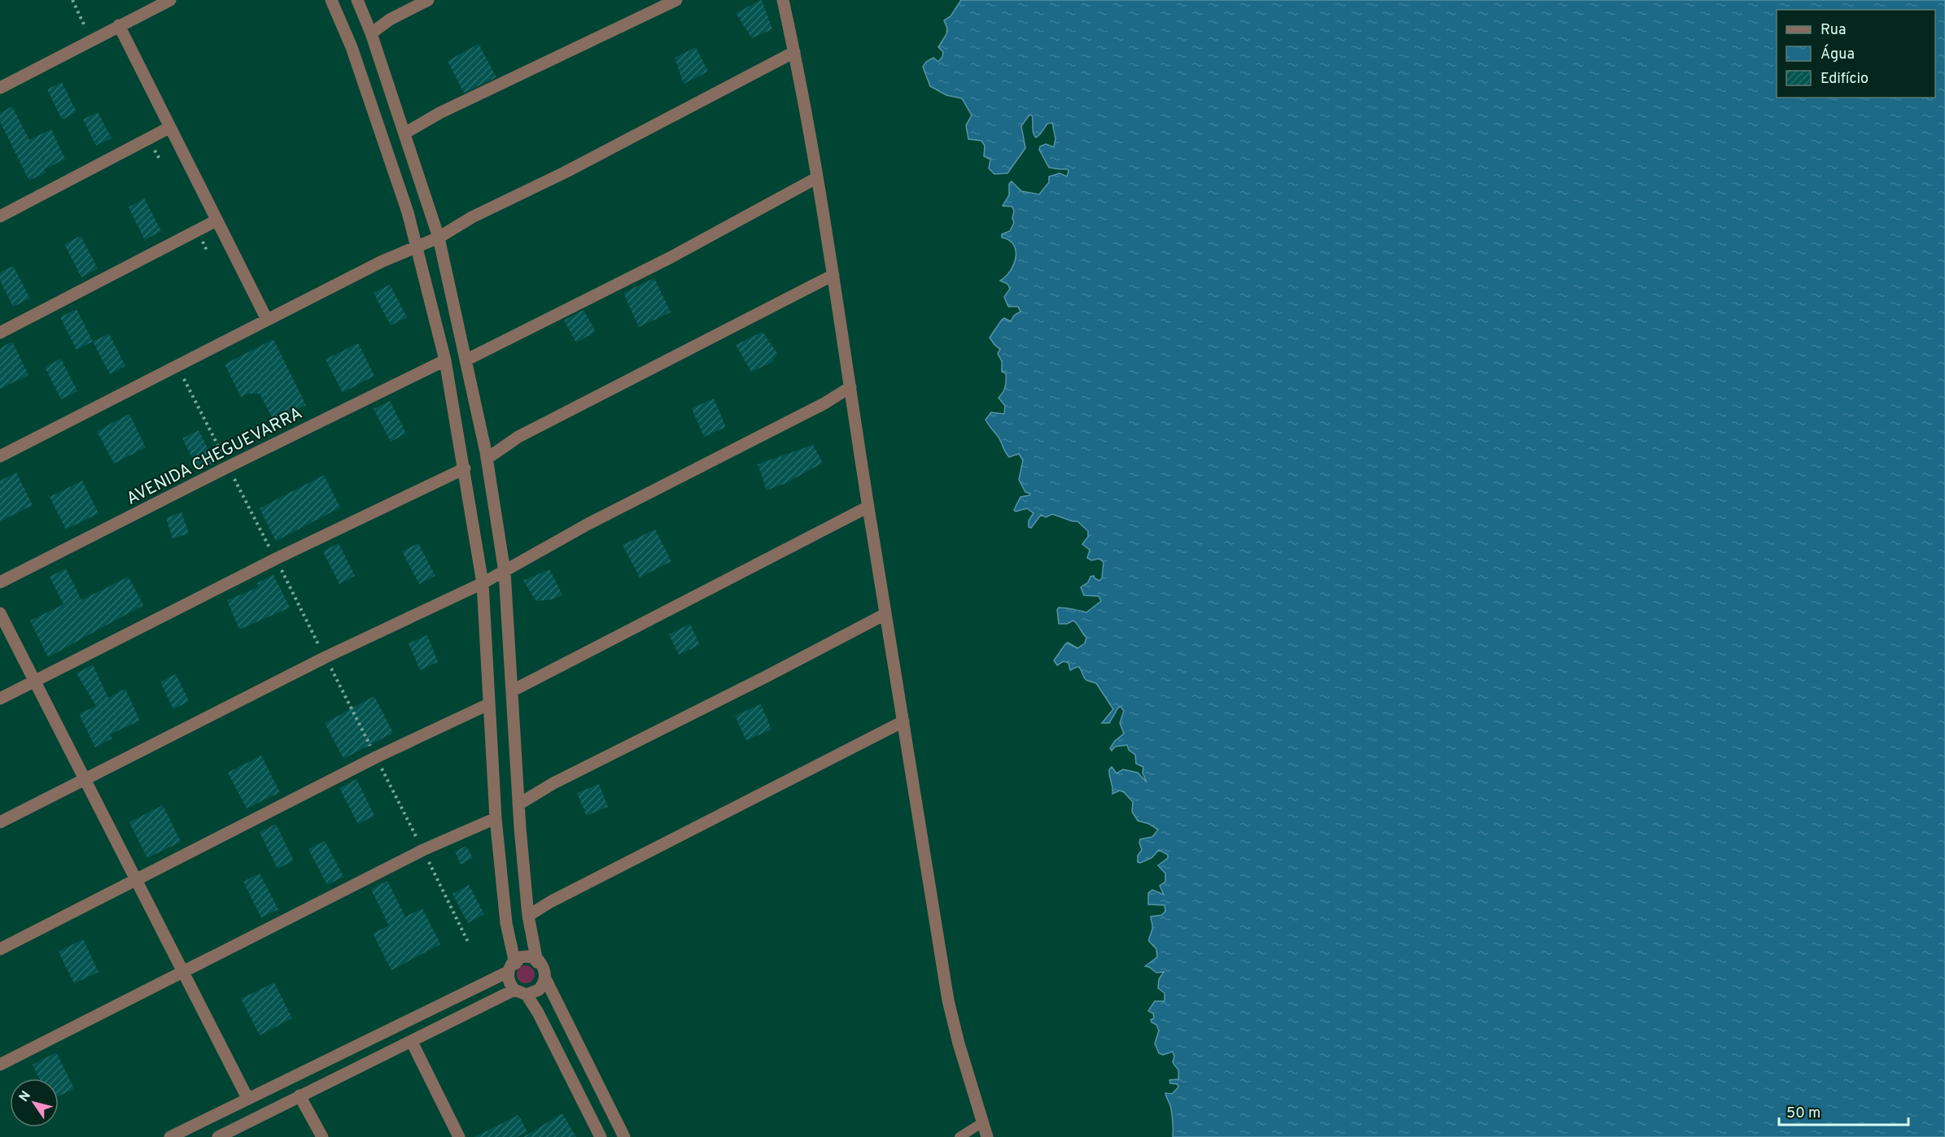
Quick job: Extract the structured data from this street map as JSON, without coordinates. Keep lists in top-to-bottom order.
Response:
{
  "streets": {
    "street": ["AVENIDA CHEGUEVARRA"]
  },
  "legend": ["Rua", "Água", "Edifício"],
  "scale_bar": "50 m",
  "north": "top left"
}
